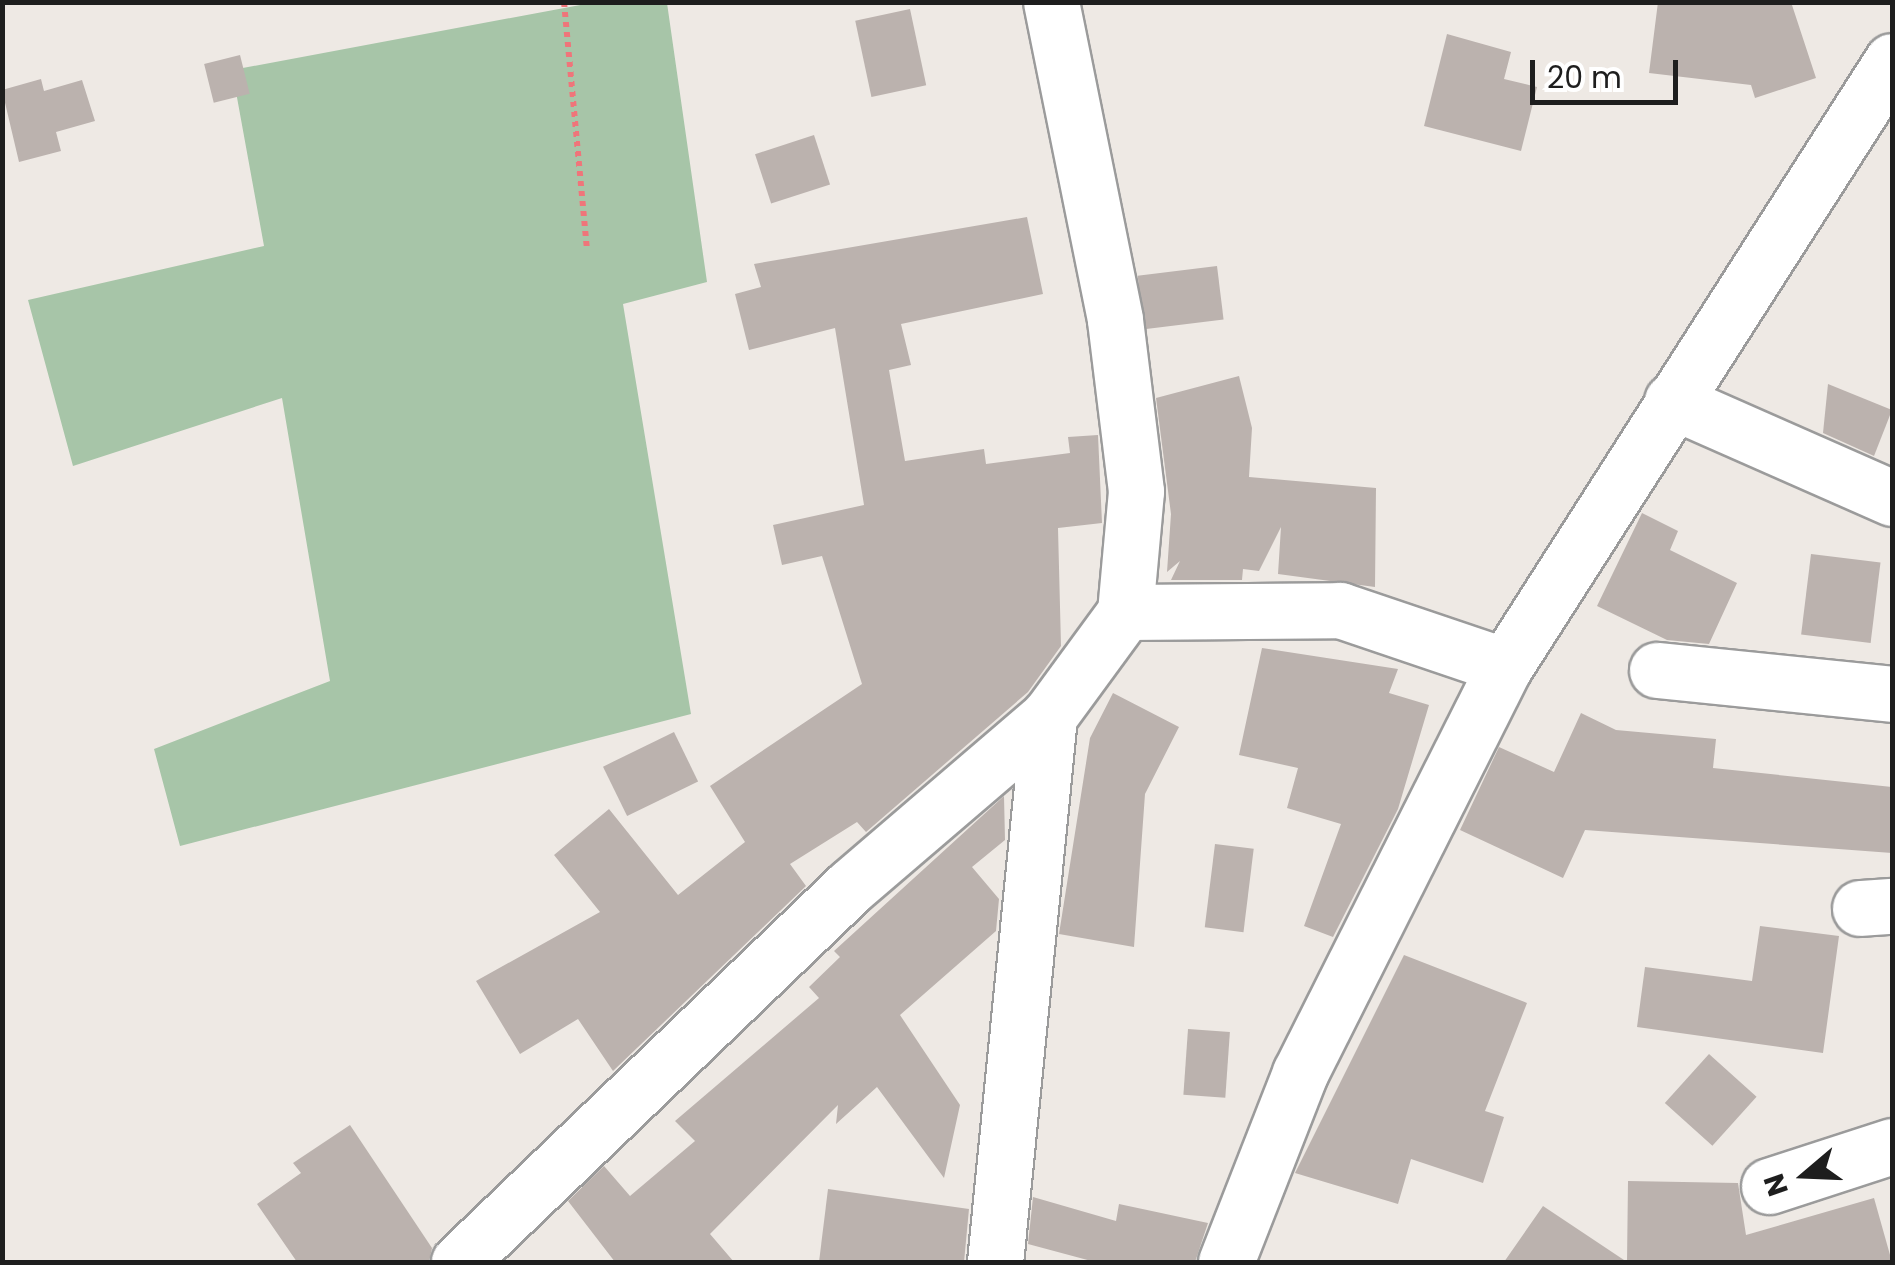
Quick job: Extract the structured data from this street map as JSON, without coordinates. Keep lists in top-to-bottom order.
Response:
{
  "scale_bar": "20 m",
  "north": "left"
}
